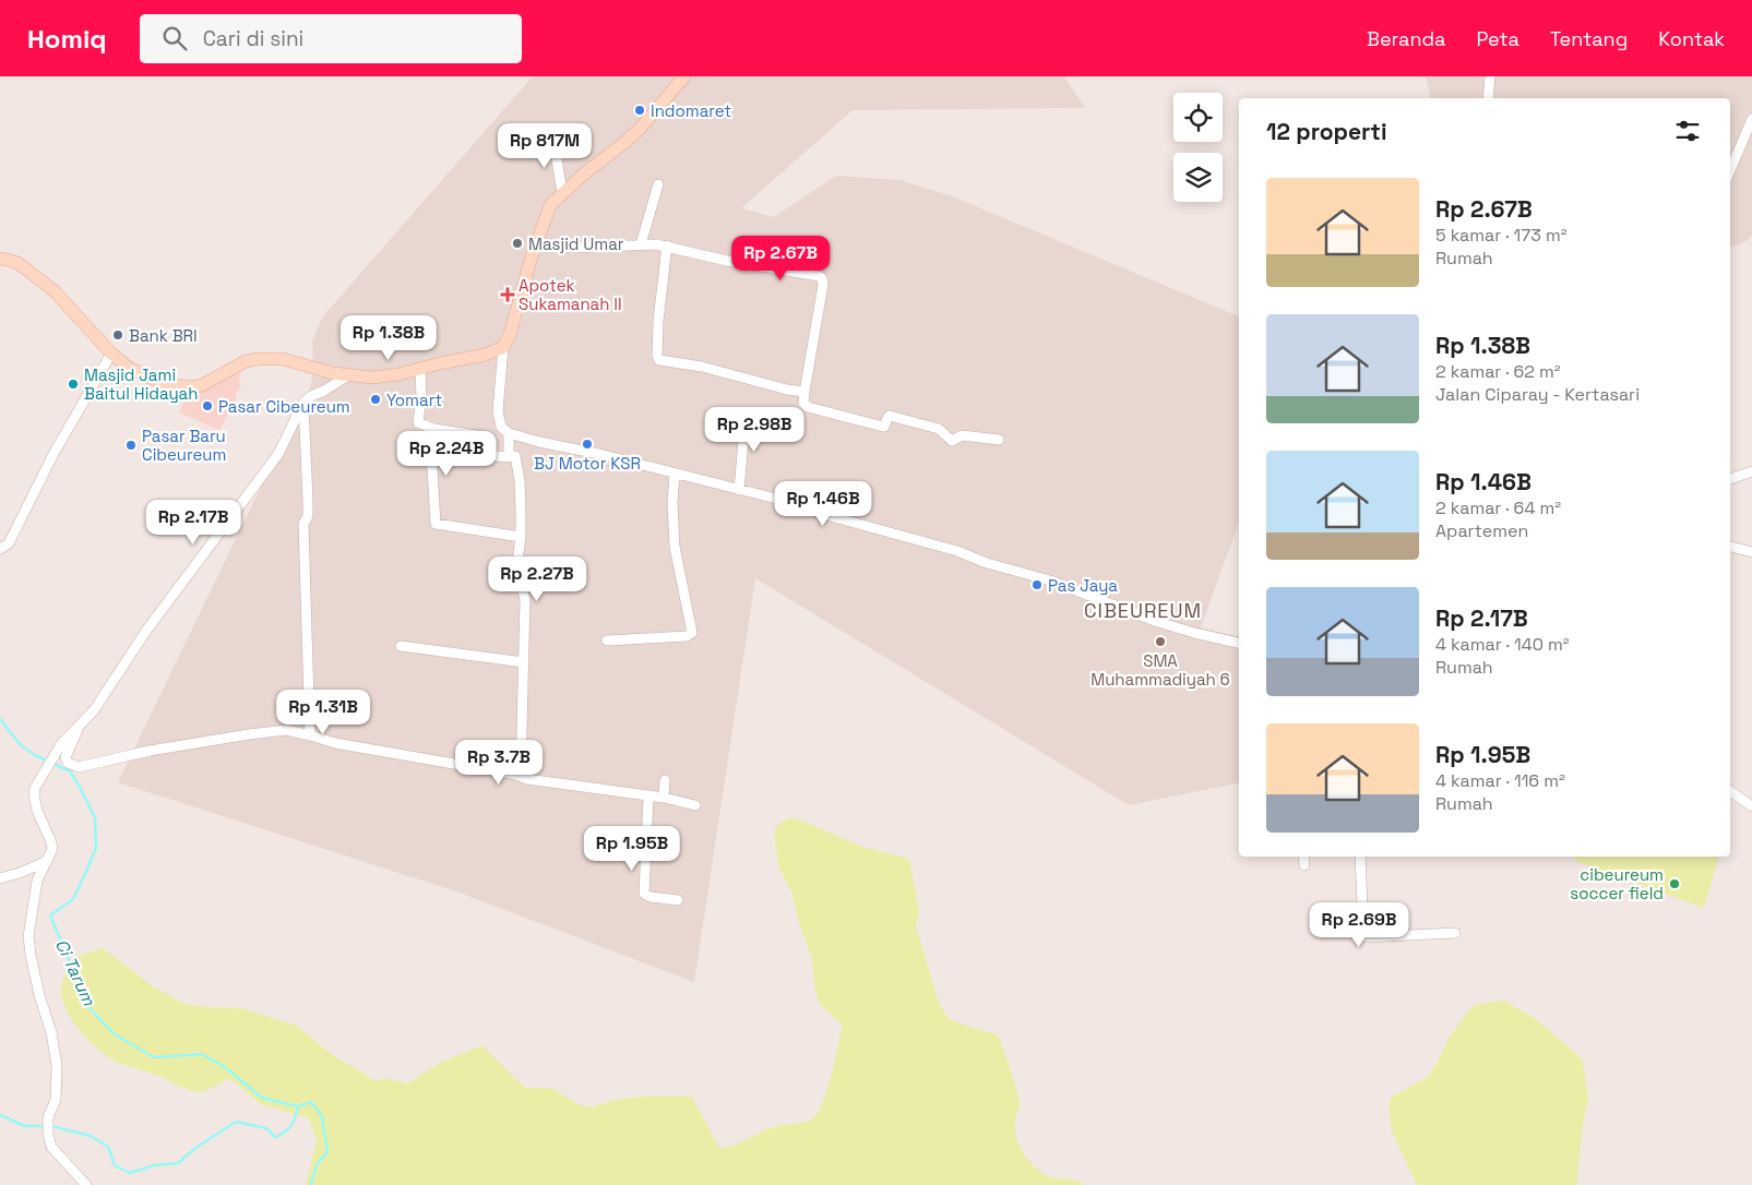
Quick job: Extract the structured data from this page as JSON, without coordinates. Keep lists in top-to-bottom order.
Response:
{
  "districts": ["CIBEUREUM"],
  "water": ["Ci Tarum"],
  "places": {
    "other": [
      "Indomaret",
      "Masjid Umar",
      "Bank BRI",
      "Masjid Jami Baitul Hidayah",
      "Yomart",
      "Pasar Cibeureum",
      "BJ Motor KSR",
      "Pasar Baru Cibeureum",
      "Pas Jaya",
      "SMA Muhammadiyah 6",
      "cibeureum soccer field"
    ],
    "health": ["Apotek Sukamanah II"]
  },
  "page": {
    "header": "Homiq",
    "search": "Cari di sini",
    "nav": [
      "Beranda",
      "Peta",
      "Tentang",
      "Kontak"
    ],
    "heading": "12 properti",
    "price": [
      "Rp 817M",
      "Rp 2.67B",
      "Rp 1.38B",
      "Rp 2.98B",
      "Rp 2.24B",
      "Rp 1.46B",
      "Rp 2.17B",
      "Rp 2.27B",
      "Rp 1.31B",
      "Rp 3.7B",
      "Rp 1.95B",
      "Rp 2.69B"
    ],
    "list": [
      {
        "name": "Rp 2.67B",
        "note": "5 kamar · 173 m² · Rumah"
      },
      {
        "name": "Rp 1.38B",
        "note": "2 kamar · 62 m² · Jalan Ciparay - Kertasari"
      },
      {
        "name": "Rp 1.46B",
        "note": "2 kamar · 64 m² · Apartemen"
      },
      {
        "name": "Rp 2.17B",
        "note": "4 kamar · 140 m² · Rumah"
      },
      {
        "name": "Rp 1.95B",
        "note": "4 kamar · 116 m² · Rumah"
      }
    ]
  }
}
